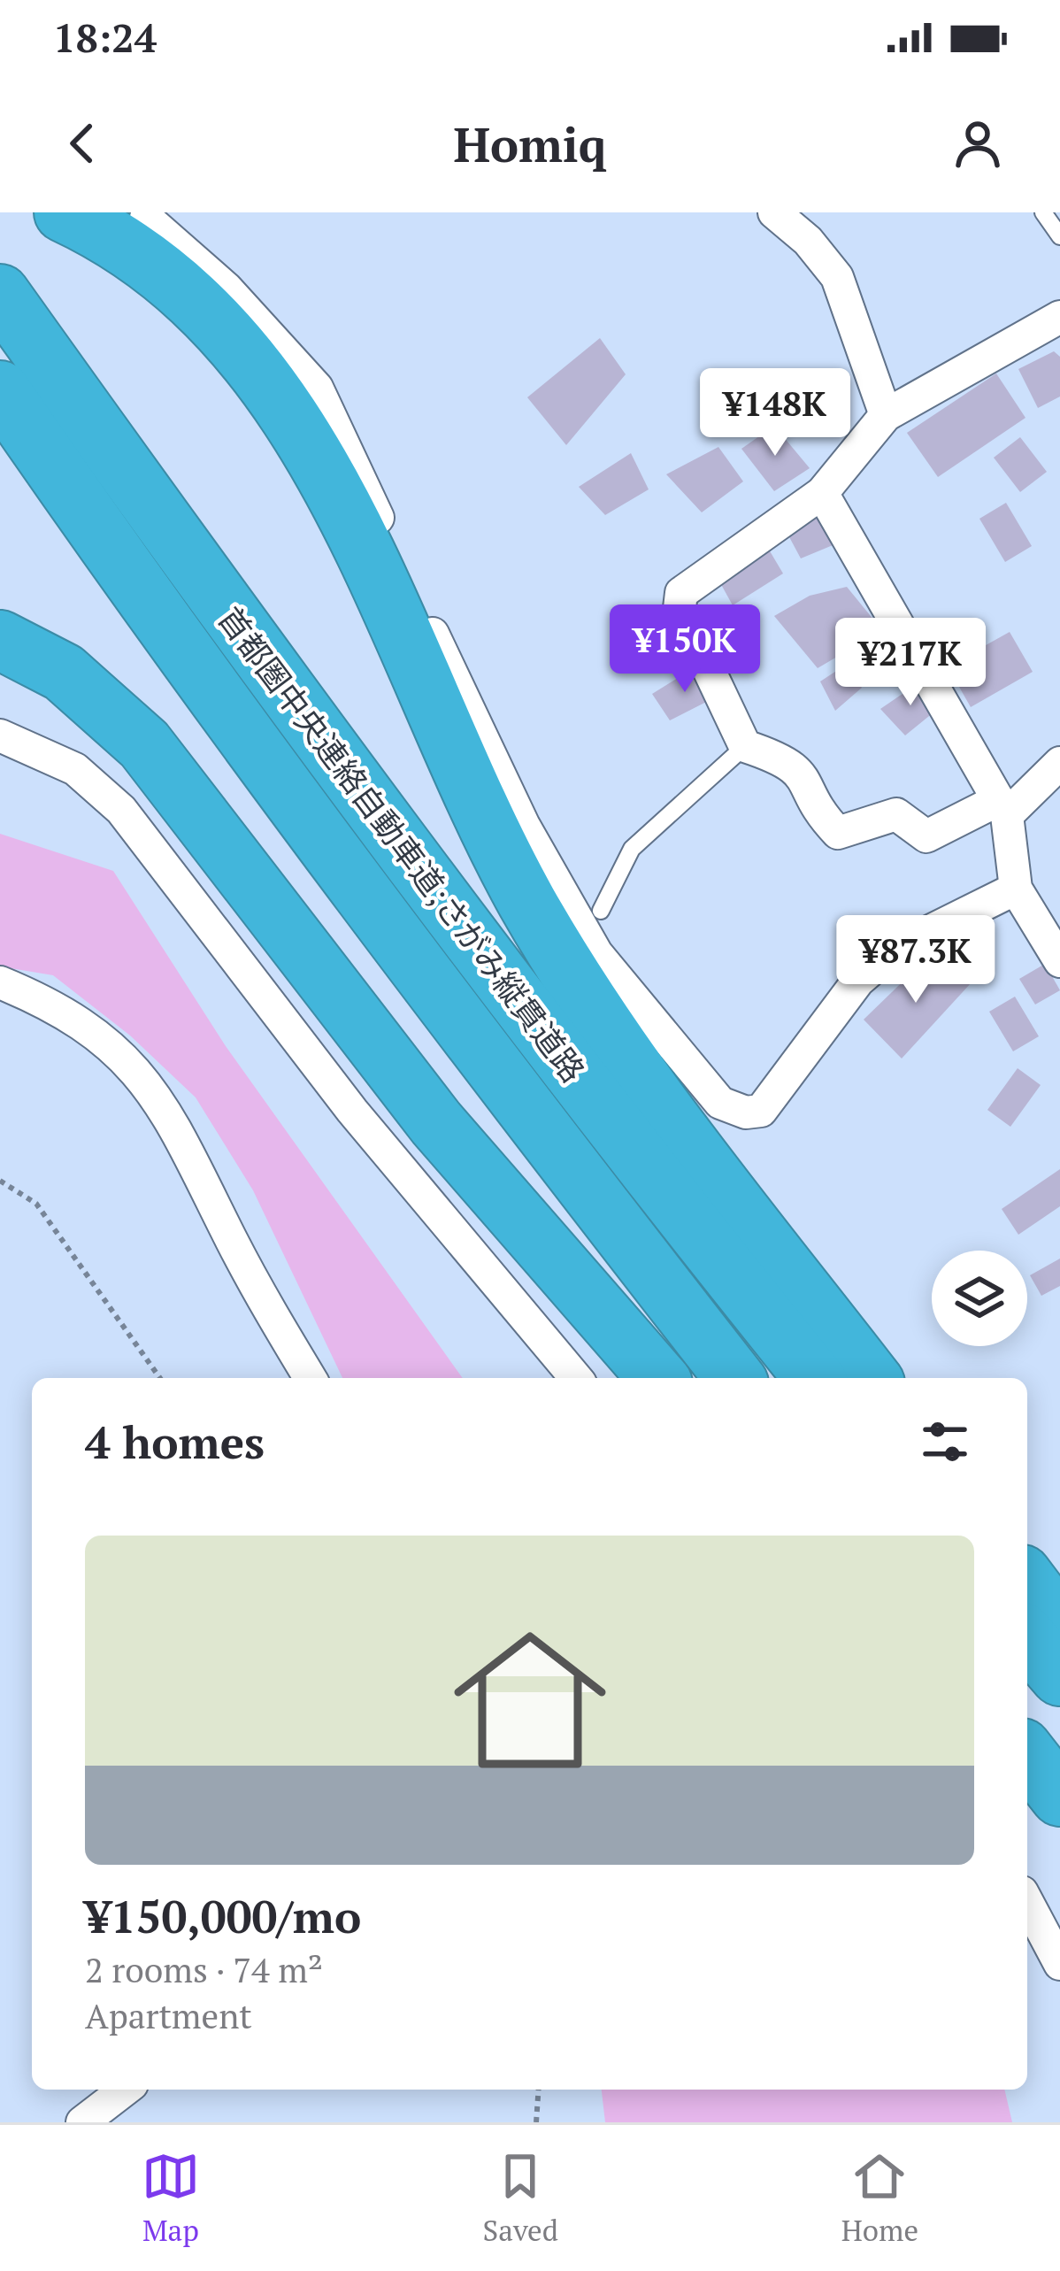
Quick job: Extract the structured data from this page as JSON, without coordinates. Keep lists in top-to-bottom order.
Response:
{
  "streets": {
    "highway": ["首都圏中央連絡自動車道;さがみ縦貫道路"]
  },
  "page": {
    "status": "18:24",
    "header": "Homiq",
    "price": [
      "¥148K",
      "¥150K",
      "¥217K",
      "¥87.3K"
    ],
    "heading": "4 homes",
    "list": [
      {
        "name": "¥150,000/mo",
        "note": "2 rooms · 74 m² · Apartment"
      }
    ],
    "tabs": ["Map", "Saved", "Home"]
  }
}
